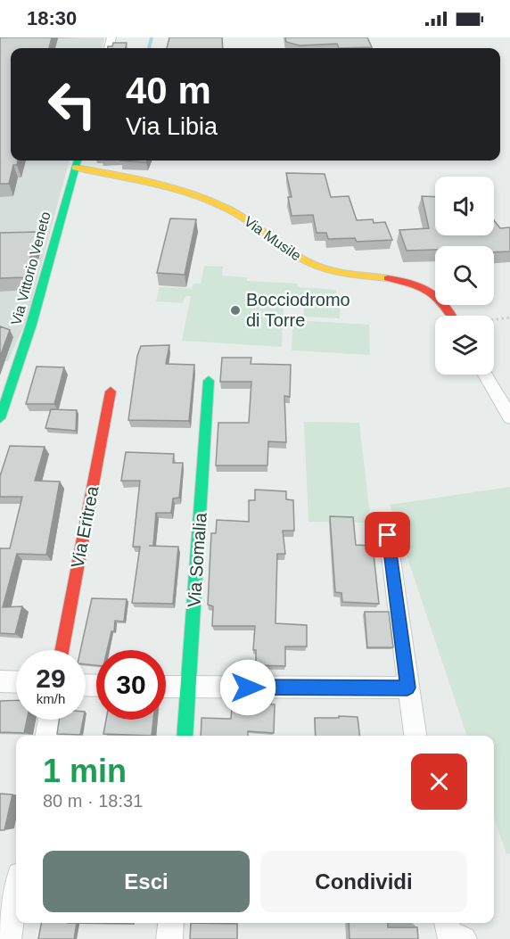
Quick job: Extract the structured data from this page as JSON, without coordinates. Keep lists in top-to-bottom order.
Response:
{
  "streets": {
    "street": [
      "Via Musile",
      "Via Vittorio Veneto",
      "Via Eritrea",
      "Via Somalia"
    ]
  },
  "crossings": [
    ["Via Musile", "Via Vittorio Veneto"]
  ],
  "places": ["Bocciodromo di Torre"],
  "page": {
    "status": "18:30",
    "turn": ["40 m", "Via Libia"],
    "speed": "29 km/h",
    "limit": "30",
    "heading": ["1 min", "80 m · 18:31"],
    "buttons": ["Esci", "Condividi"]
  }
}
